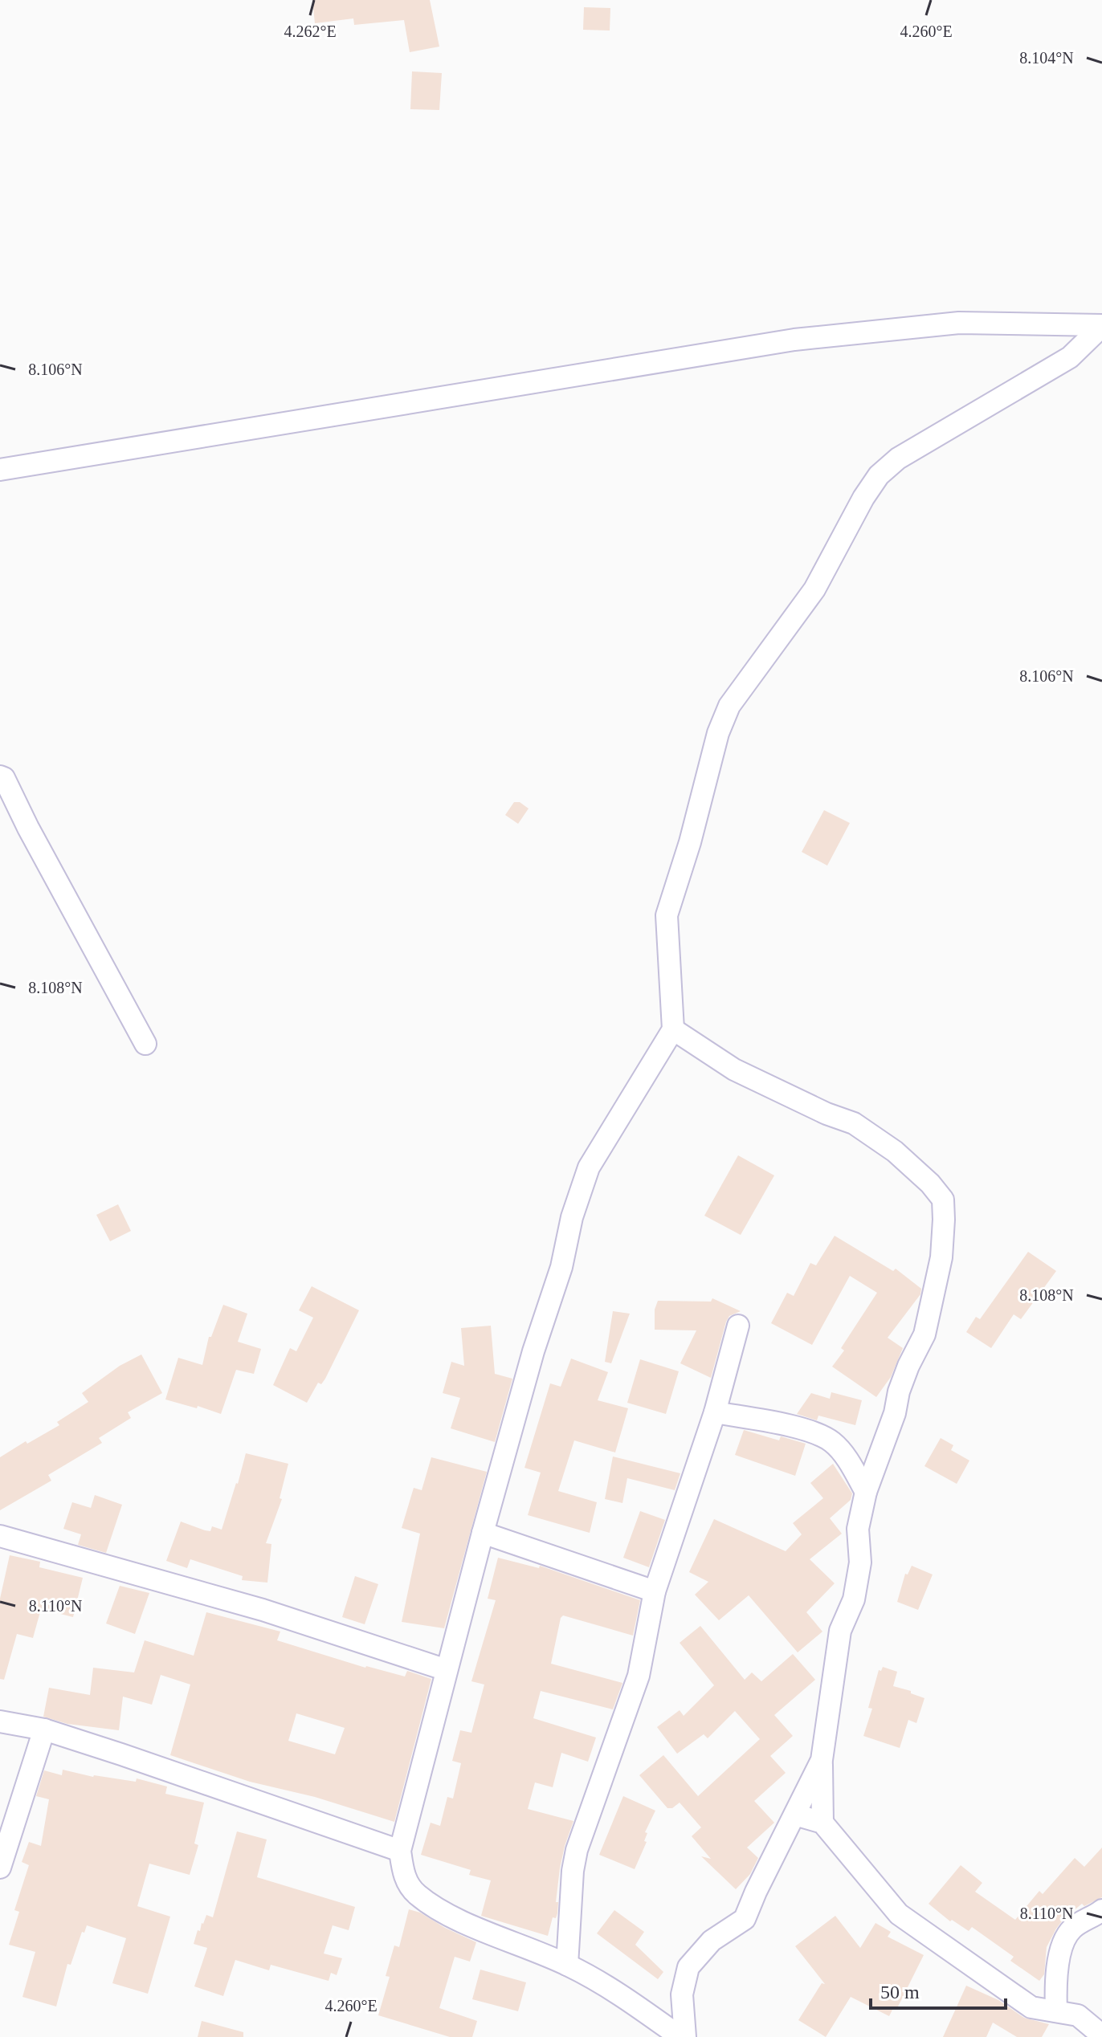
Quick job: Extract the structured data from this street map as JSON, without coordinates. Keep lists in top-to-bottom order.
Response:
{
  "scale_bar": "50 m",
  "coordinates": [
    "4.262°E",
    "4.260°E",
    "8.104°N",
    "8.106°N",
    "8.108°N",
    "8.110°N"
  ]
}
